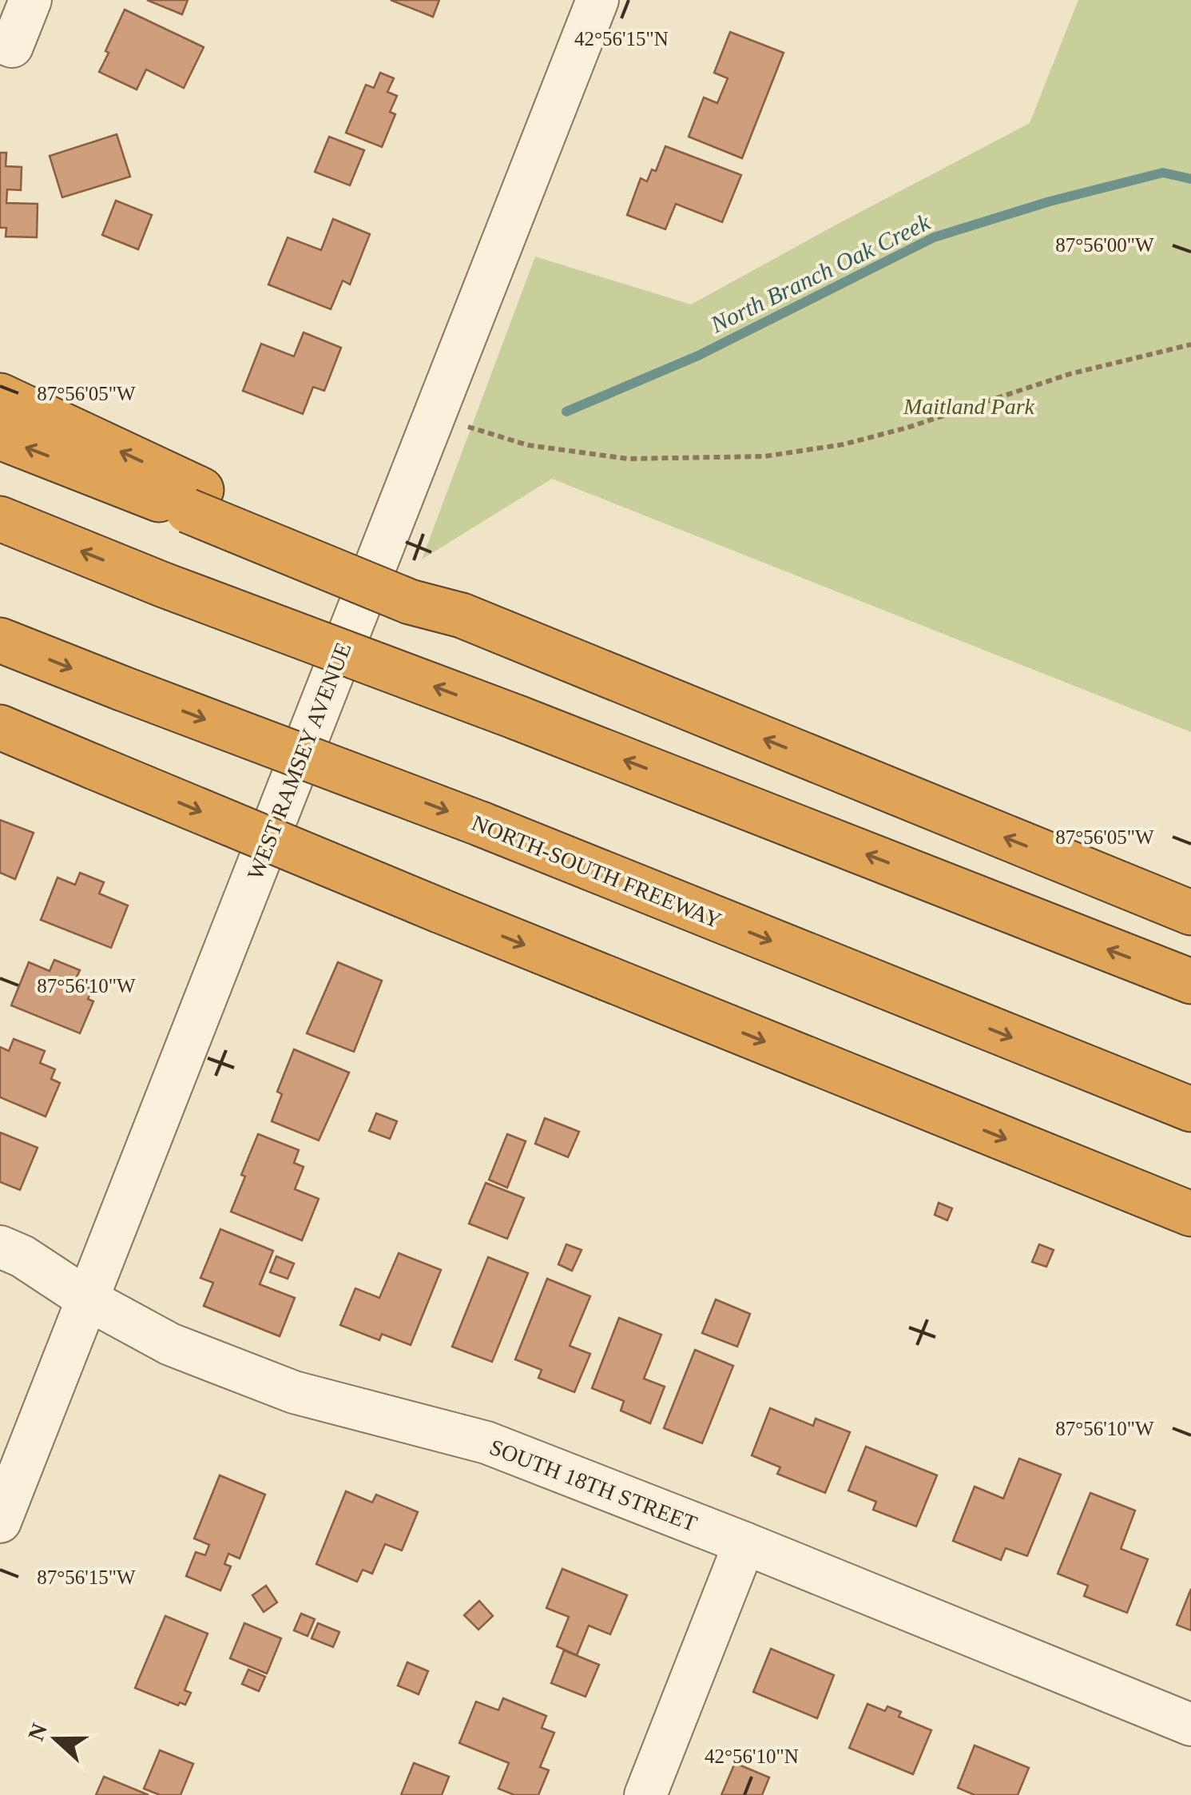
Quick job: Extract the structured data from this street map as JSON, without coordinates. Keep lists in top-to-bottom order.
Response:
{
  "streets": {
    "highway": ["NORTH-SOUTH FREEWAY"],
    "street": ["WEST RAMSEY AVENUE", "SOUTH 18TH STREET"]
  },
  "crossings": [
    ["WEST RAMSEY AVENUE", "SOUTH 18TH STREET"]
  ],
  "water": ["North Branch Oak Creek"],
  "parks": ["Maitland Park"],
  "north": "left",
  "coordinates": [
    "42°56'15\"N",
    "87°56'00\"W",
    "87°56'05\"W",
    "87°56'10\"W",
    "87°56'15\"W",
    "42°56'10\"N"
  ]
}
